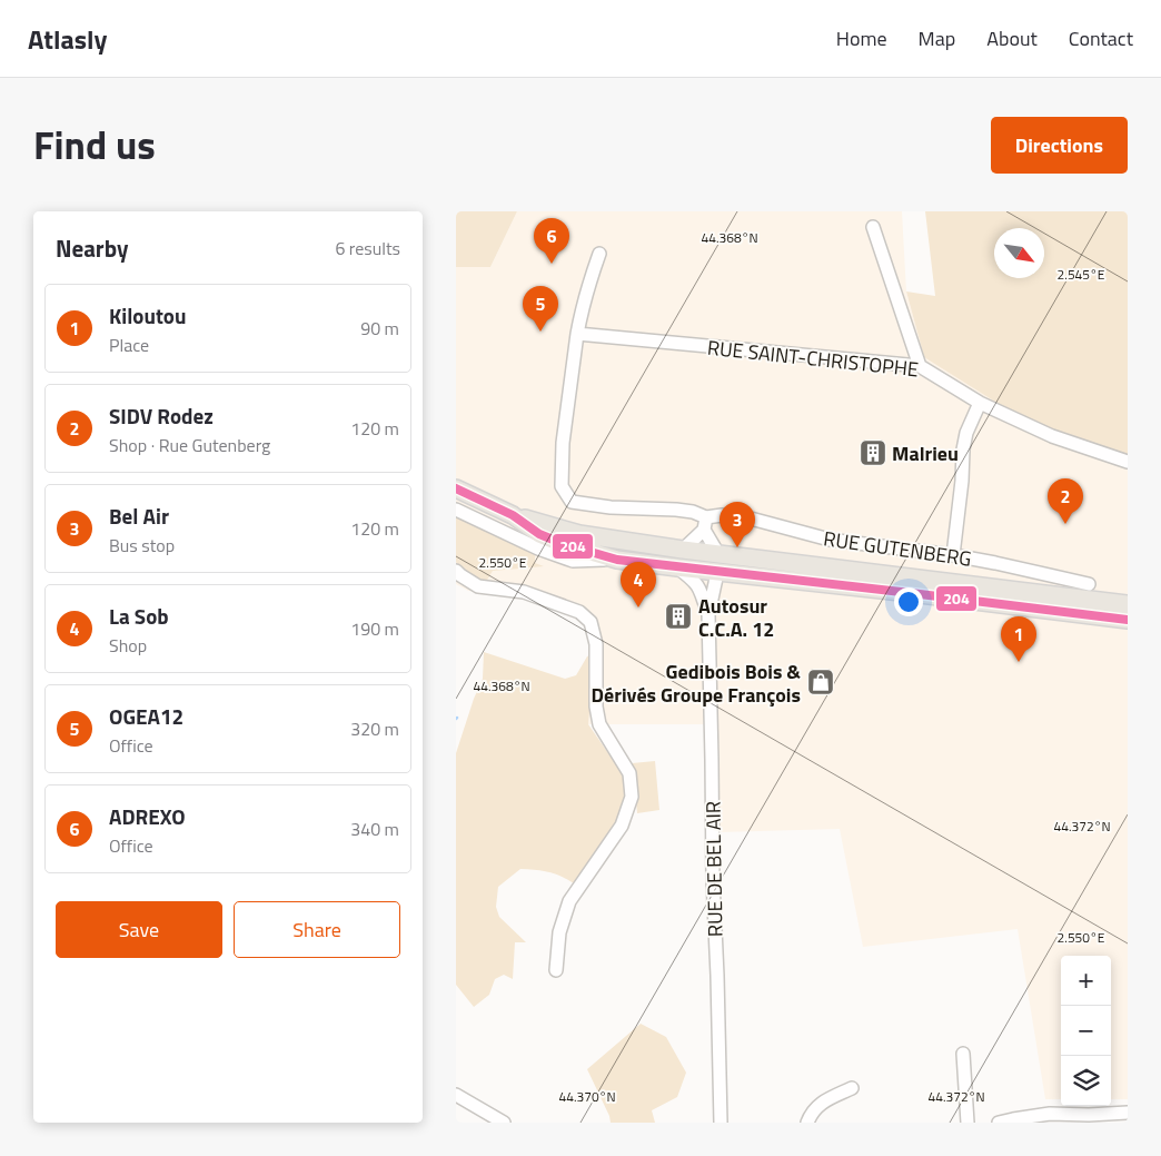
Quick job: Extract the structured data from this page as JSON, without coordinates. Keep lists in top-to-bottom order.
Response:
{
  "streets": {
    "street": ["RUE SAINT-CHRISTOPHE", "RUE GUTENBERG", "RUE DE BEL AIR"]
  },
  "crossings": [
    ["RUE SAINT-CHRISTOPHE", "RUE GUTENBERG"]
  ],
  "places": {
    "building": ["Malrieu", "Autosur C.C.A. 12"],
    "shop": ["Gedibois Bois & Dérivés Groupe François"]
  },
  "lines": ["transit line 204"],
  "north": "bottom right",
  "page": {
    "header": "Atlasly",
    "nav": [
      "Home",
      "Map",
      "About",
      "Contact"
    ],
    "title": "Find us",
    "buttons": [
      "Directions",
      ["Save", "Share"]
    ],
    "heading": ["Nearby", "6 results"],
    "pins": [
      "6",
      "5",
      "2",
      "3",
      "4",
      "1"
    ],
    "list": [
      {
        "mark": "1",
        "name": "Kiloutou",
        "note": "Place",
        "value": "90 m"
      },
      {
        "mark": "2",
        "name": "SIDV Rodez",
        "note": "Shop · Rue Gutenberg",
        "value": "120 m"
      },
      {
        "mark": "3",
        "name": "Bel Air",
        "note": "Bus stop",
        "value": "120 m"
      },
      {
        "mark": "4",
        "name": "La Sob",
        "note": "Shop",
        "value": "190 m"
      },
      {
        "mark": "5",
        "name": "OGEA12",
        "note": "Office",
        "value": "320 m"
      },
      {
        "mark": "6",
        "name": "ADREXO",
        "note": "Office",
        "value": "340 m"
      }
    ],
    "map_buttons": ["+", "−"]
  },
  "coordinates": [
    "44.368°N",
    "2.545°E",
    "2.550°E",
    "44.372°N",
    "44.370°N"
  ]
}
